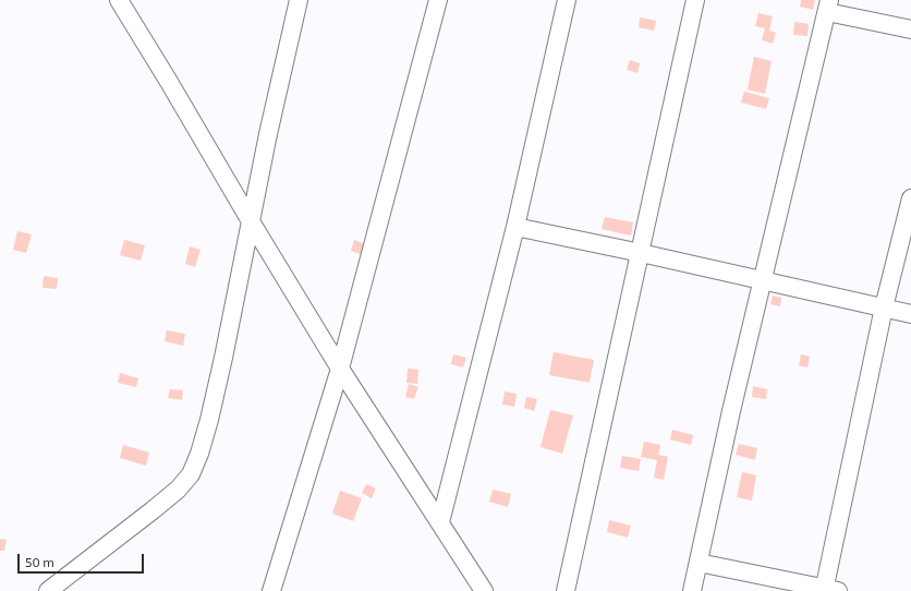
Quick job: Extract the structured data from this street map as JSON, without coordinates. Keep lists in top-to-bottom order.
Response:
{
  "scale_bar": "50 m"
}
